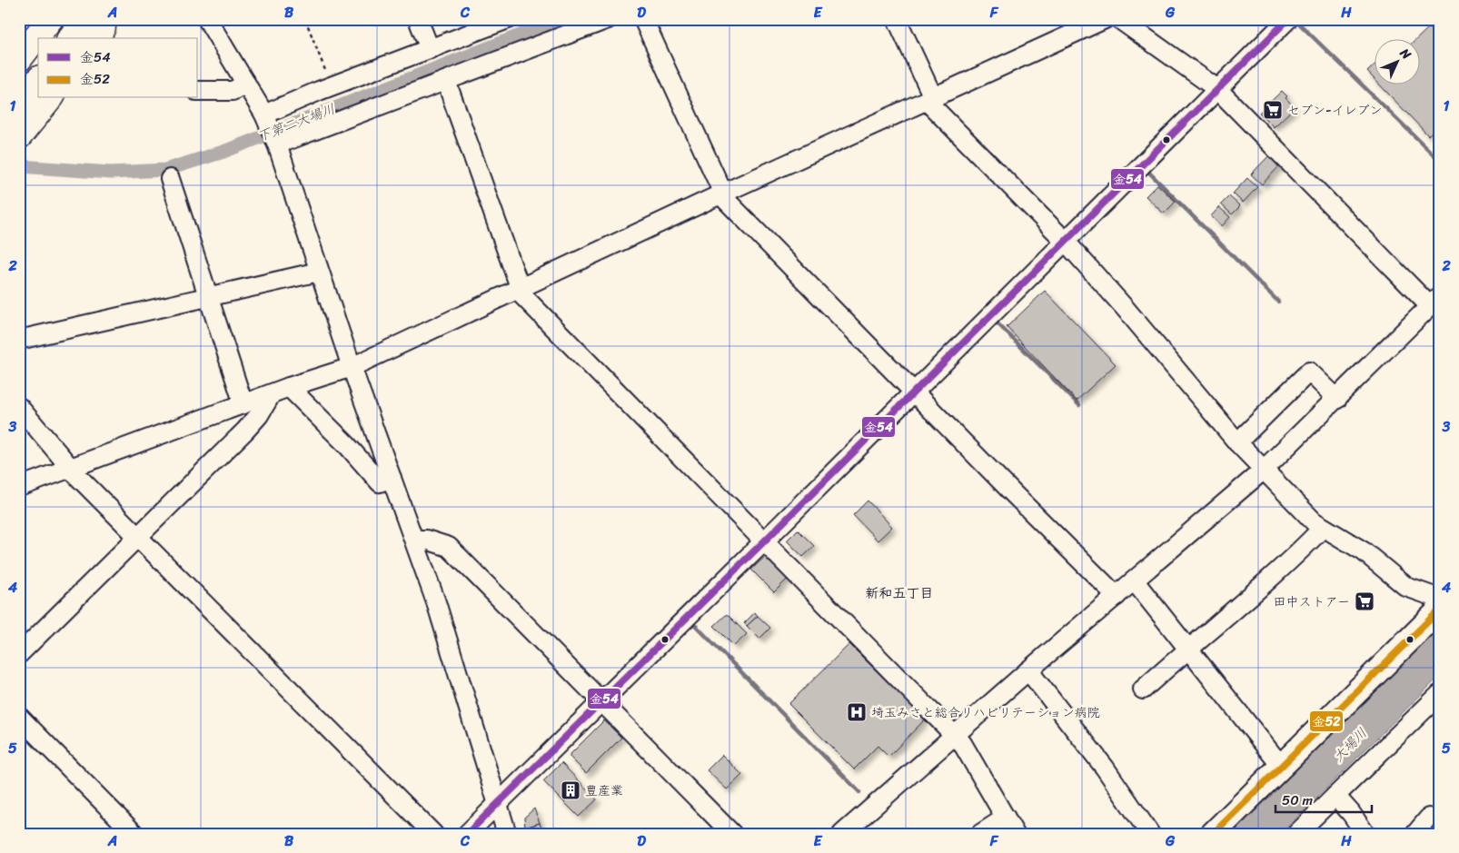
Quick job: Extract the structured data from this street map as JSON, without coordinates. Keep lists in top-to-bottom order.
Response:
{
  "districts": ["新和五丁目"],
  "water": ["下第二大場川", "大場川"],
  "places": {
    "supermarket": ["セブン-イレブン", "田中ストアー"],
    "hospital": ["埼玉みさと総合リハビリテーション病院"],
    "building": ["豊産業"]
  },
  "lines": ["transit line 金54", "transit line 金52"],
  "legend": ["金54", "金52"],
  "scale_bar": "50 m",
  "north": "top right",
  "grid": {
    "columns": [
      "A",
      "B",
      "C",
      "D",
      "E",
      "F",
      "G",
      "H"
    ],
    "rows": [
      "1",
      "2",
      "3",
      "4",
      "5"
    ]
  }
}
